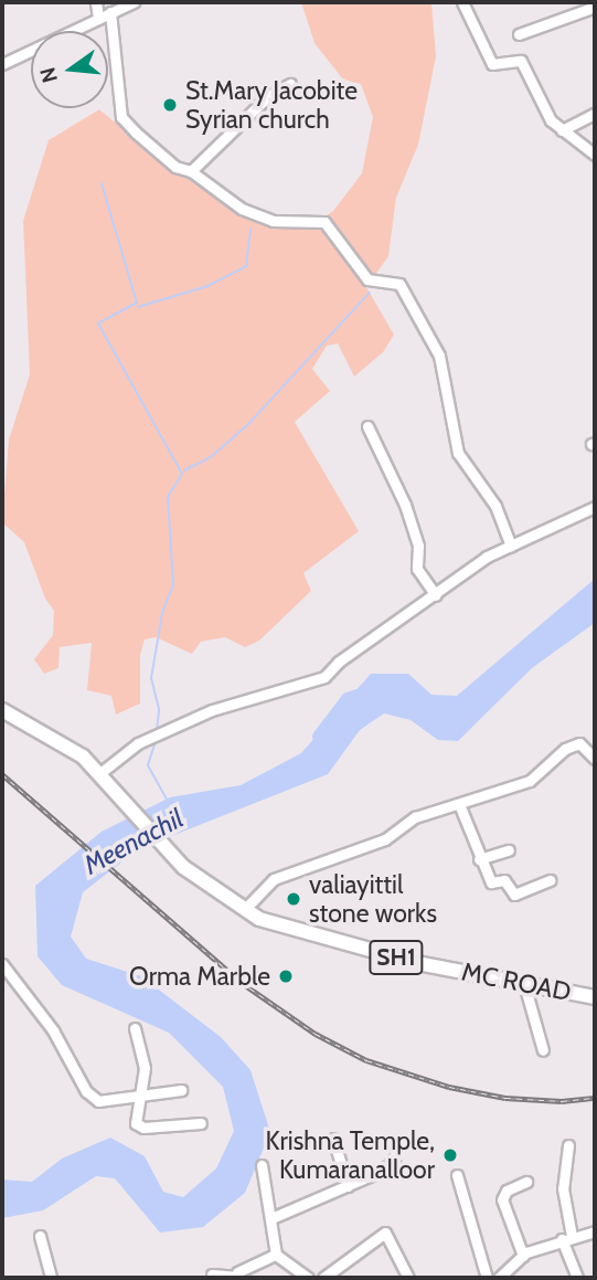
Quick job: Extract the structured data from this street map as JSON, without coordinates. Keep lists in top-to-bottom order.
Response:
{
  "streets": {
    "main road": ["SH1", "MC ROAD"]
  },
  "crossings": [
    ["SH1", "MC ROAD"]
  ],
  "water": ["Meenachil"],
  "places": [
    "St.Mary Jacobite Syrian church",
    "valiayittil stone works",
    "Orma Marble",
    "Krishna Temple, Kumaranalloor"
  ],
  "north": "left"
}
